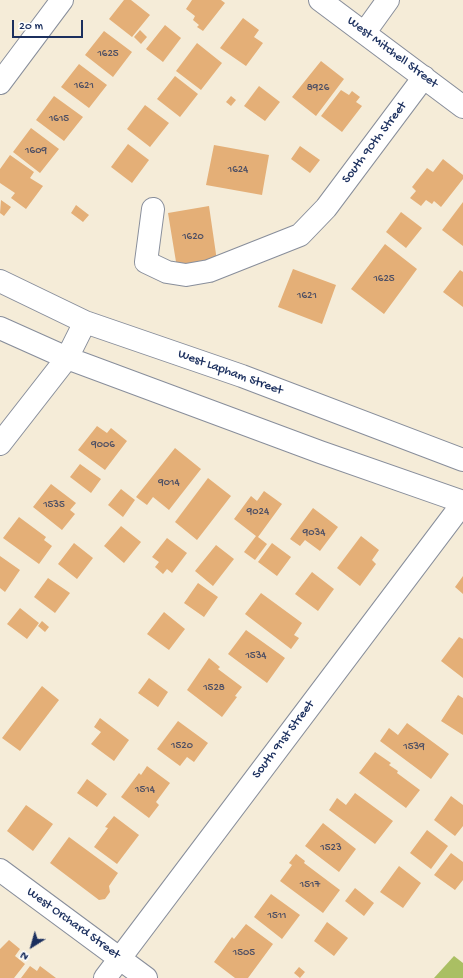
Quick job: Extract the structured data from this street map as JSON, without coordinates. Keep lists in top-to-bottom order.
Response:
{
  "streets": {
    "street": [
      "West Mitchell Street",
      "South 90th Street",
      "West Lapham Street",
      "South 91st Street",
      "West Orchard Street"
    ]
  },
  "crossings": [
    ["West Mitchell Street", "South 90th Street"],
    ["South 91st Street", "West Orchard Street"]
  ],
  "house_numbers": [
    "1625",
    "1621",
    "8926",
    "1615",
    "1609",
    "1624",
    "1620",
    "1625",
    "1621",
    "9006",
    "9014",
    "1535",
    "9024",
    "9034",
    "1534",
    "1528",
    "1520",
    "1539",
    "1514",
    "1523",
    "1517",
    "1511",
    "1505"
  ],
  "scale_bar": "20 m",
  "north": "bottom left"
}
